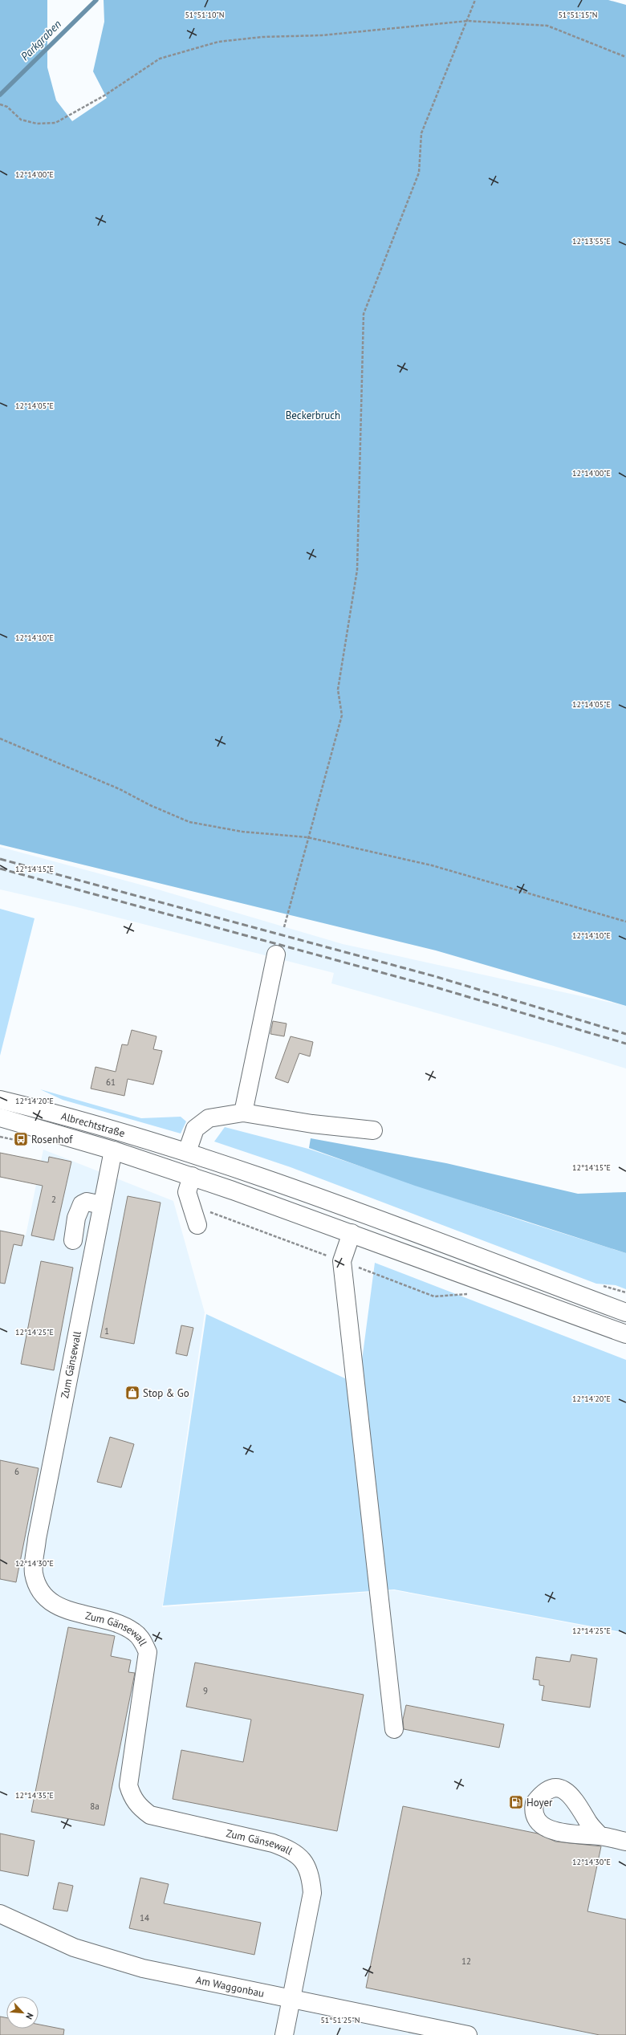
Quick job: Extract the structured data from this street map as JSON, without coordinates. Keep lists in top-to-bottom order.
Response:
{
  "streets": {
    "street": ["Albrechtstraße", "Zum Gänsewall", "Am Waggonbau"]
  },
  "crossings": [
    ["Albrechtstraße", "Zum Gänsewall"],
    ["Zum Gänsewall", "Am Waggonbau"]
  ],
  "water": ["Parkgraben"],
  "parks": ["Beckerbruch"],
  "places": {
    "bus stop": ["Rosenhof"],
    "shop": ["Stop & Go"],
    "fuel station": ["Hoyer"]
  },
  "house_numbers": [
    "61",
    "2",
    "1",
    "6",
    "9",
    "8a",
    "14",
    "12"
  ],
  "north": "bottom right",
  "coordinates": [
    "51°51'10\"N",
    "51°51'15\"N",
    "12°14'00\"E",
    "12°13'55\"E",
    "12°14'05\"E",
    "12°14'10\"E",
    "12°14'15\"E",
    "12°14'20\"E",
    "12°14'25\"E",
    "12°14'30\"E",
    "12°14'35\"E",
    "51°51'25\"N"
  ]
}
